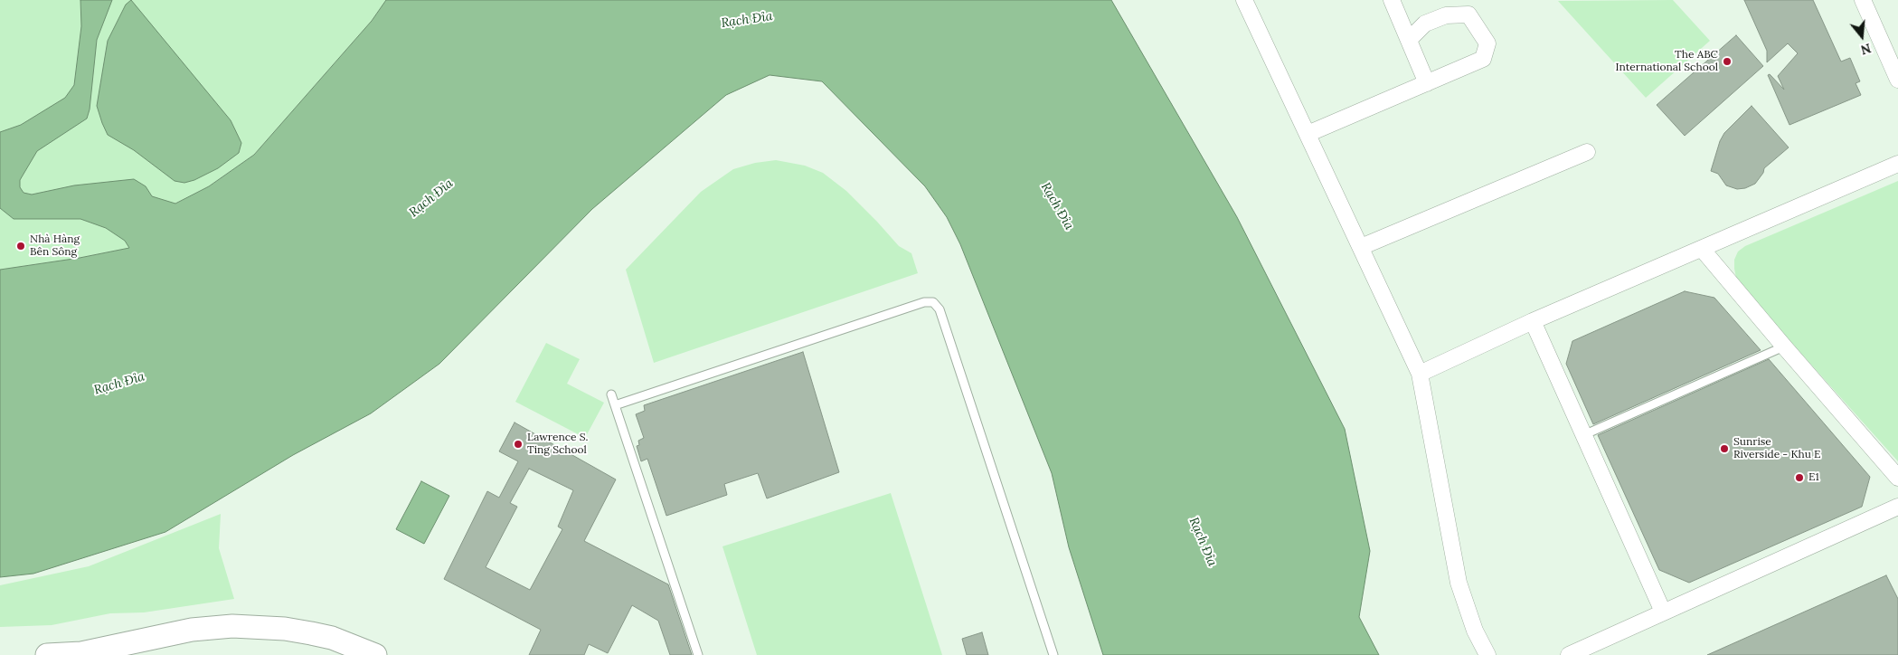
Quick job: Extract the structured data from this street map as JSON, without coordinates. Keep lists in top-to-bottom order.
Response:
{
  "water": ["Rạch Đỉa"],
  "places": [
    "The ABC International School",
    "Nhà Hàng Bên Sông",
    "Lawrence S. Ting School",
    "Sunrise Riverside - Khu E",
    "E1"
  ],
  "north": "bottom"
}
